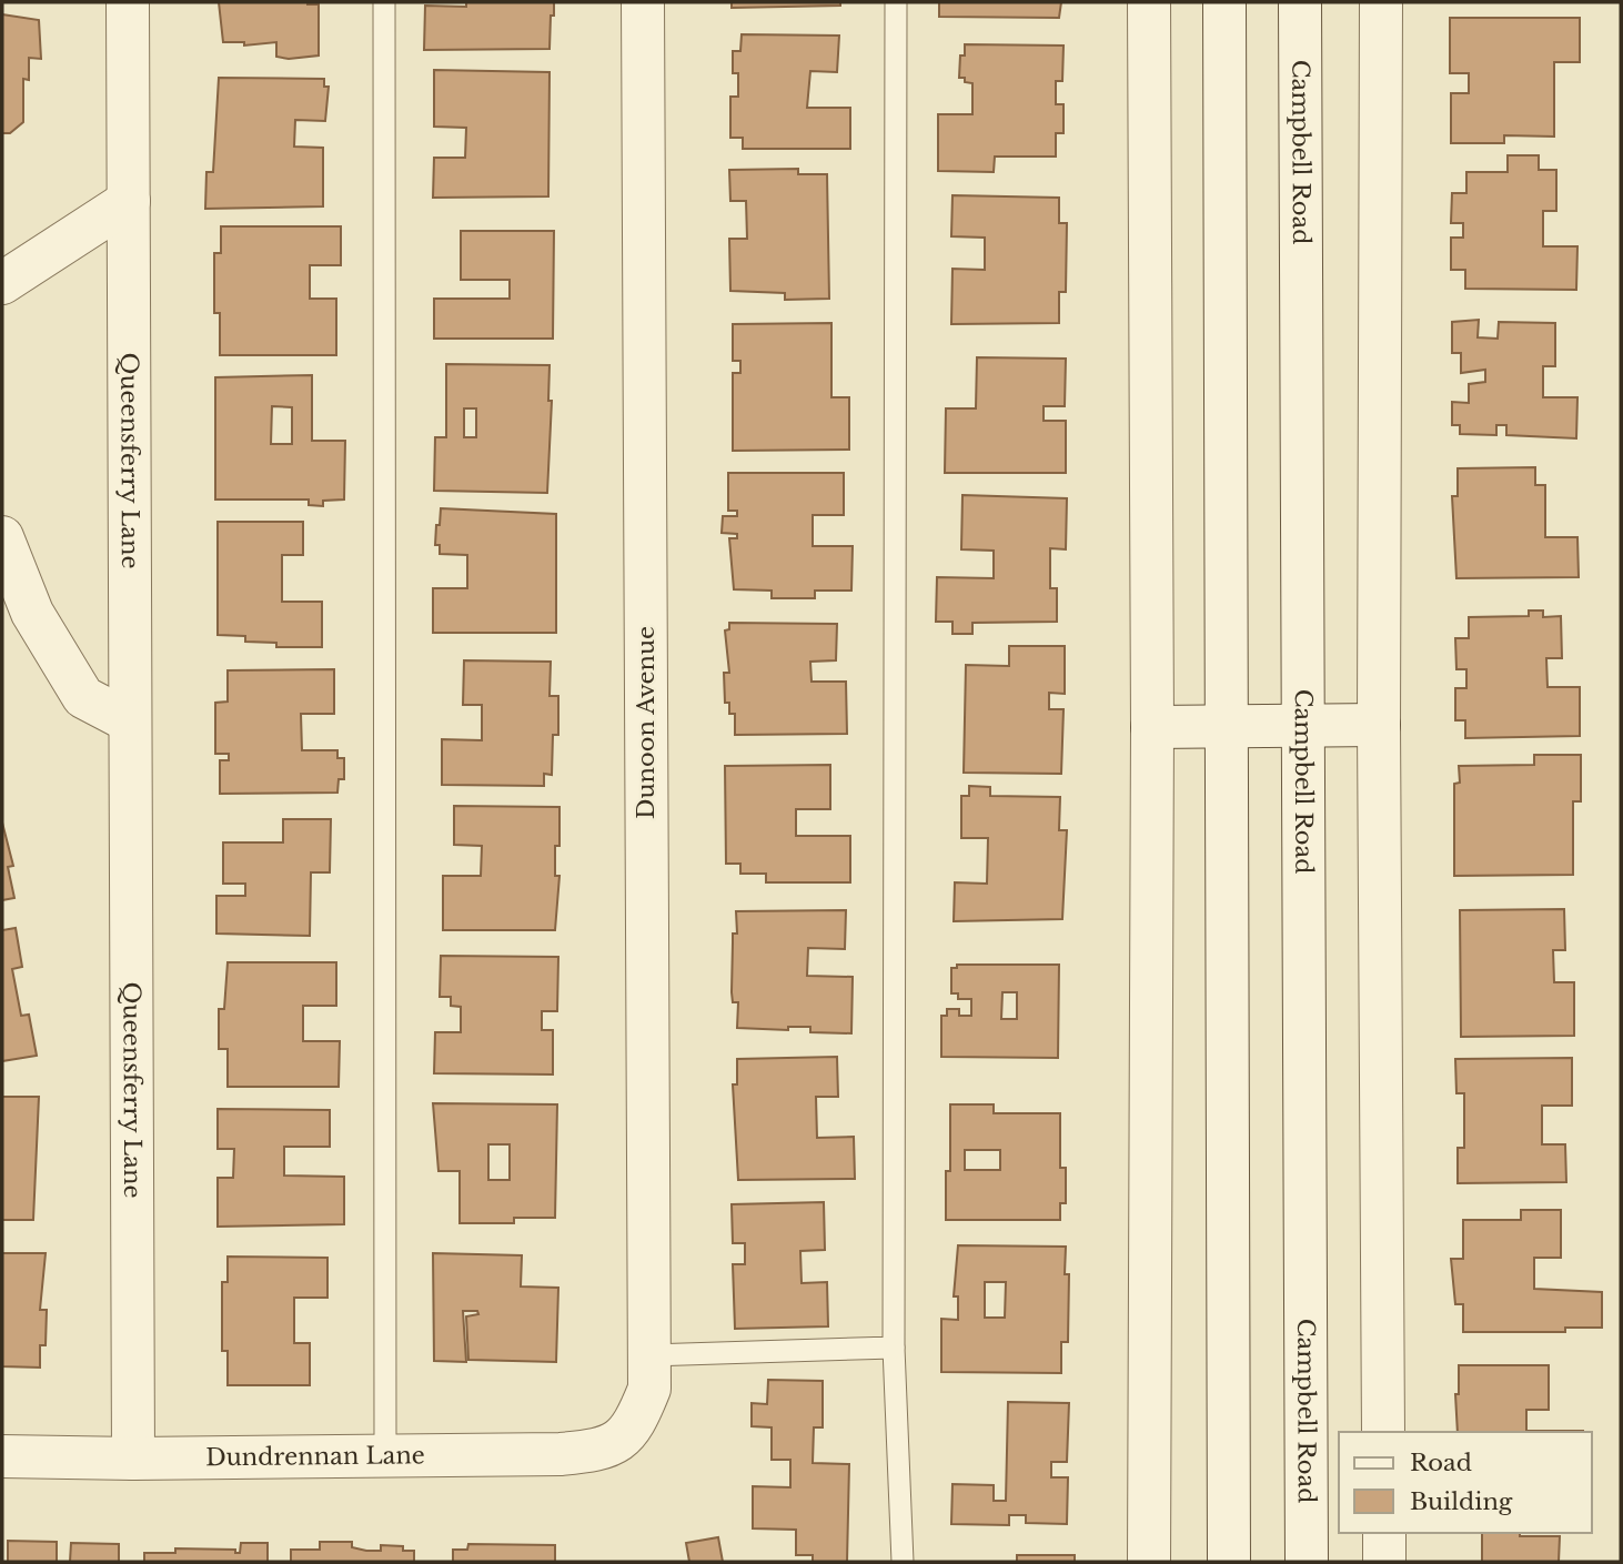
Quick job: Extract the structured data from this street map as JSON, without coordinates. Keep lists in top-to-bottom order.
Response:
{
  "streets": {
    "street": [
      "Campbell Road",
      "Queensferry Lane",
      "Dunoon Avenue",
      "Dundrennan Lane"
    ]
  },
  "crossings": [
    ["Queensferry Lane", "Dundrennan Lane"],
    ["Dunoon Avenue", "Dundrennan Lane"]
  ],
  "legend": ["Road", "Building"]
}
